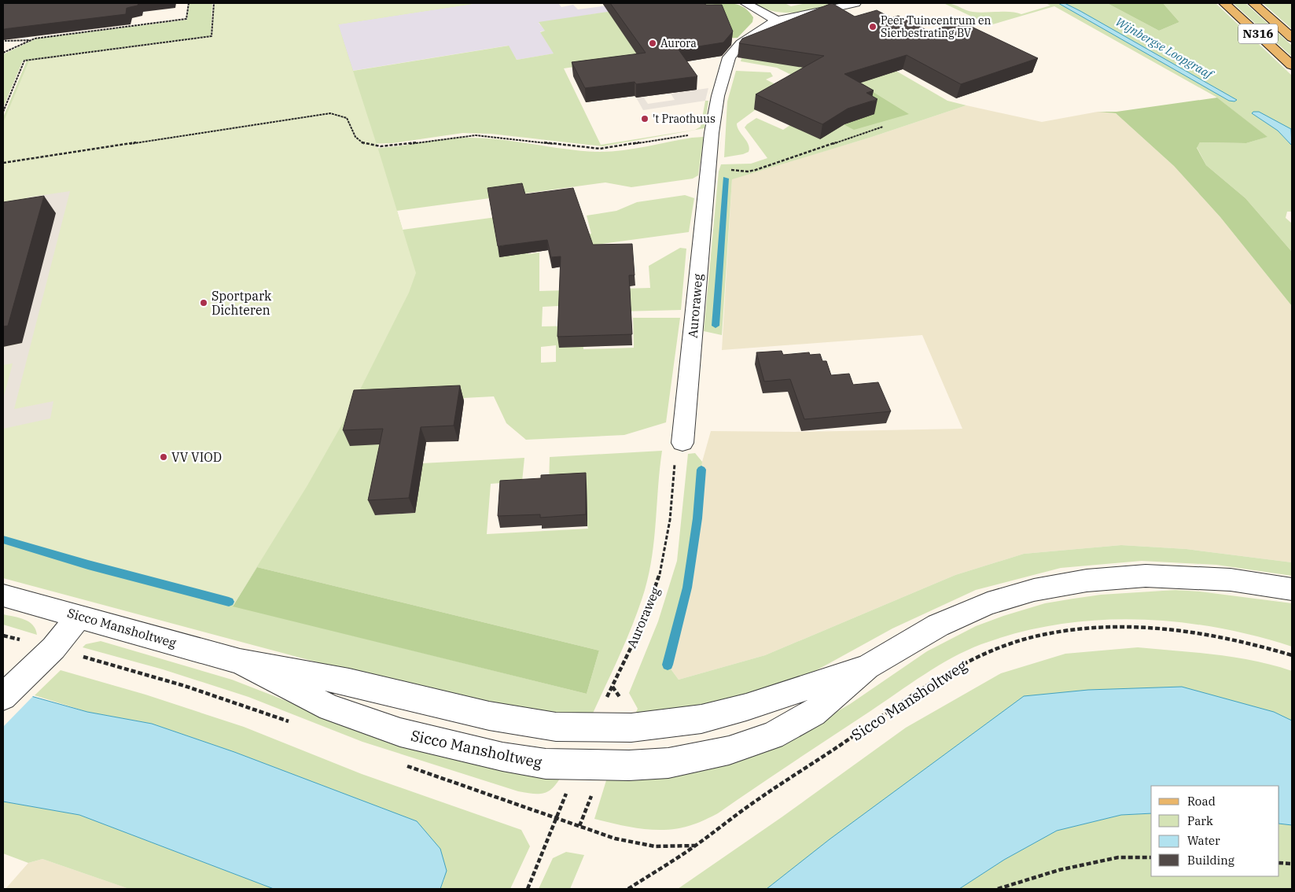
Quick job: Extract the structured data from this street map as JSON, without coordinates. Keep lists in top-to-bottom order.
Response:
{
  "streets": {
    "main road": ["N316"],
    "street": ["Auroraweg", "Sicco Mansholtweg"]
  },
  "water": ["Wijnbergse Loopgraaf"],
  "places": [
    "Peer Tuincentrum en Sierbestrating BV",
    "Aurora",
    "'t Praothuus",
    "Sportpark Dichteren",
    "VV VIOD"
  ],
  "legend": [
    "Road",
    "Park",
    "Water",
    "Building"
  ]
}
